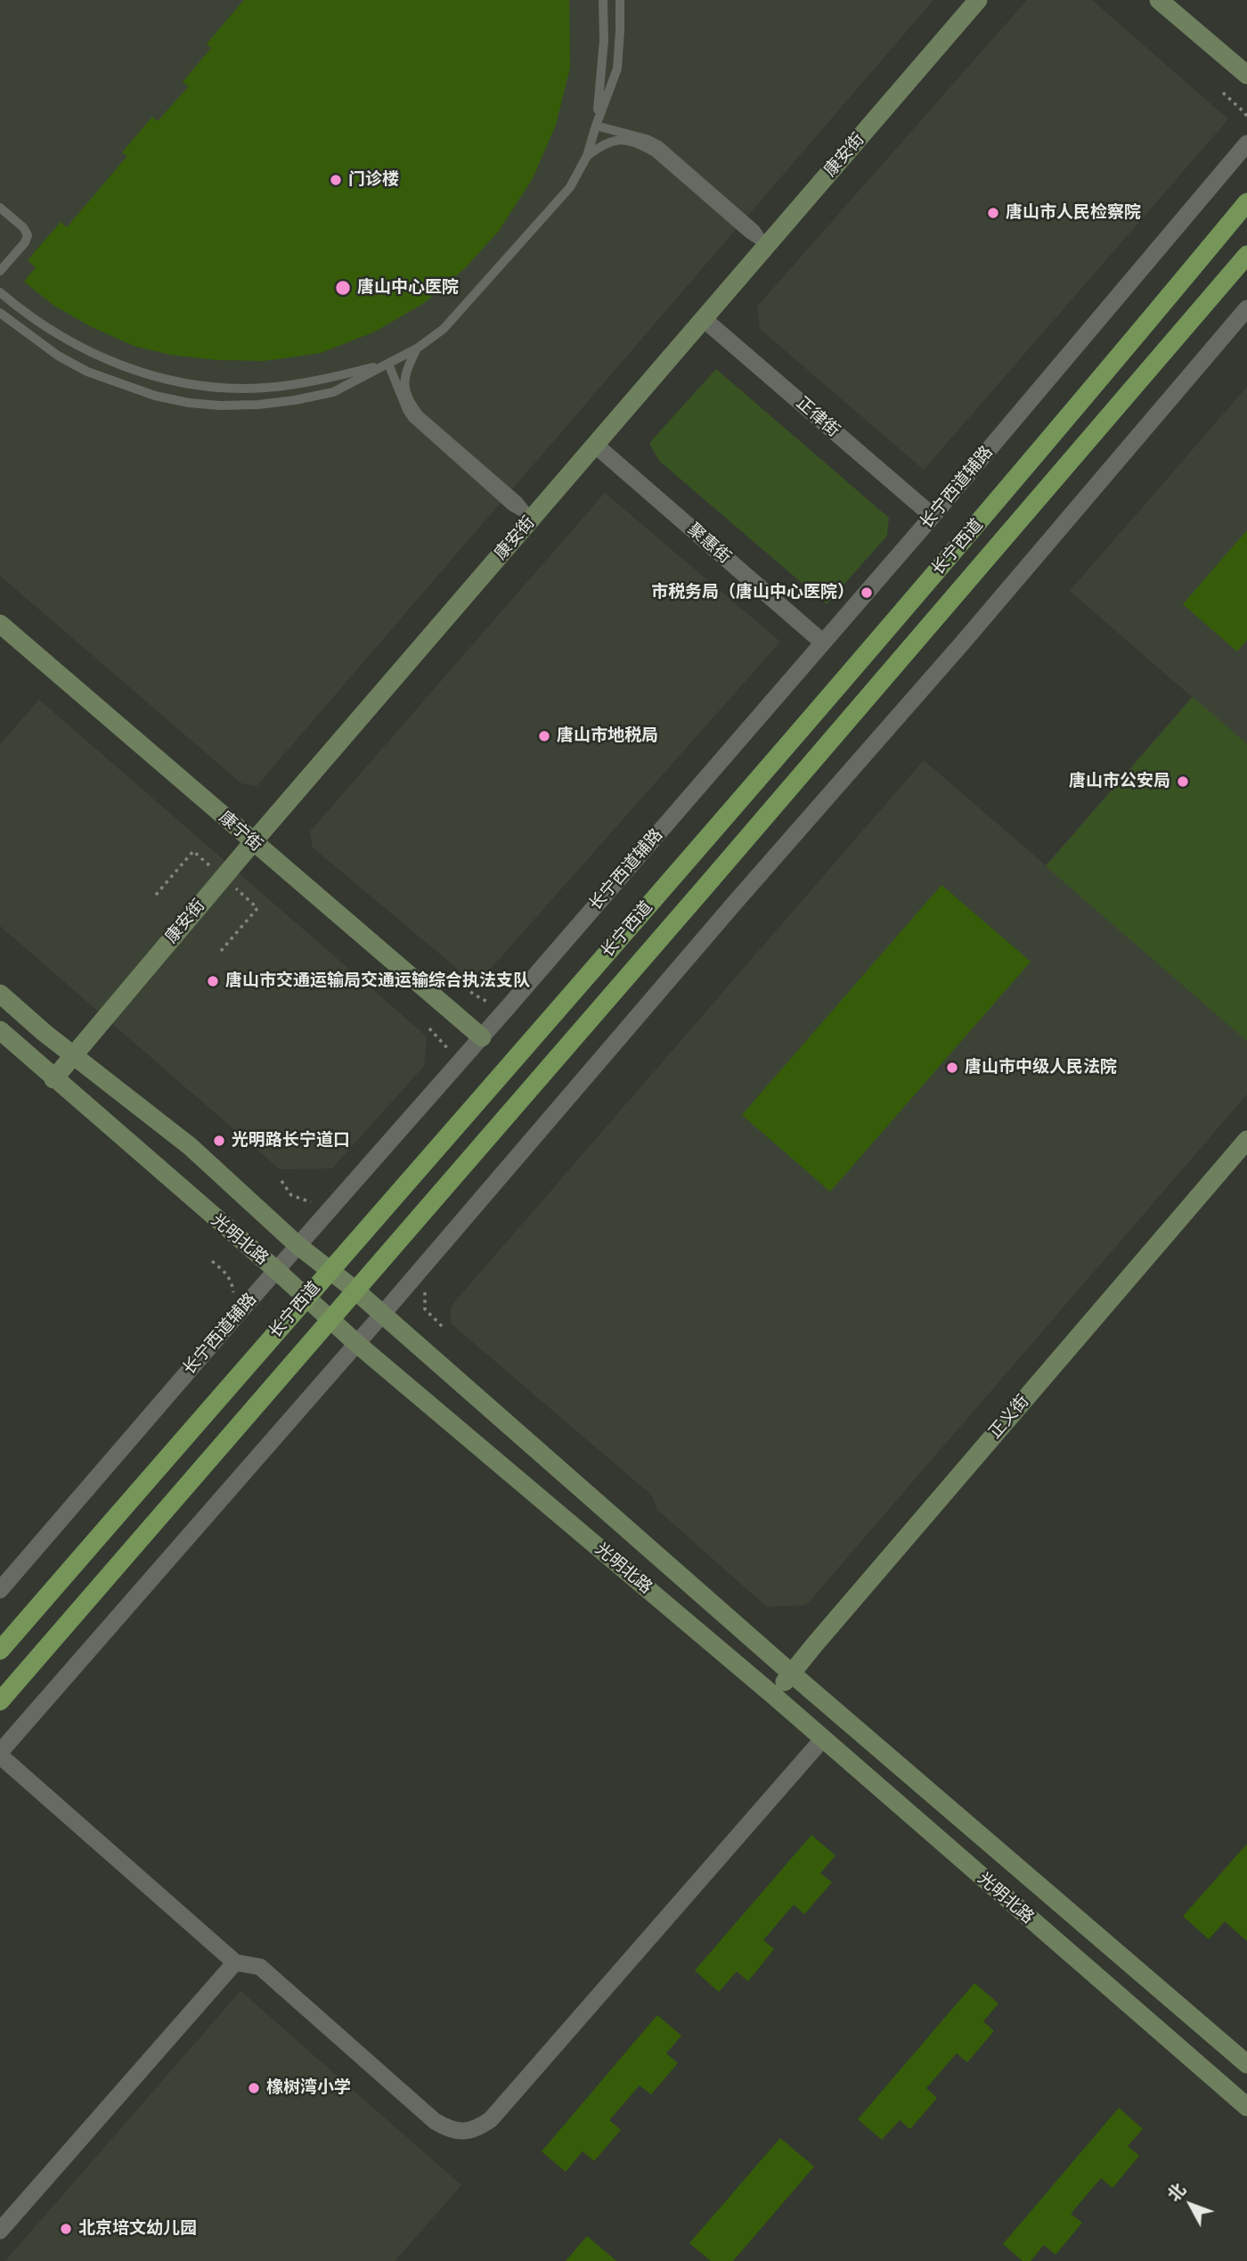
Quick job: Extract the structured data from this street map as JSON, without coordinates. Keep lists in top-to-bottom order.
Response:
{
  "streets": {
    "main road": [
      "康安街",
      "长宁西道",
      "康宁街",
      "光明北路",
      "正义街"
    ],
    "street": ["正律街", "长宁西道辅路", "聚惠街"]
  },
  "crossings": [
    ["康安街", "正律街"],
    ["康安街", "聚惠街"],
    ["康安街", "康宁街"],
    ["康安街", "光明北路"],
    ["正律街", "长宁西道辅路"],
    ["长宁西道辅路", "聚惠街"],
    ["长宁西道辅路", "康宁街"],
    ["长宁西道辅路", "光明北路"],
    ["长宁西道", "光明北路"],
    ["光明北路", "正义街"]
  ],
  "places": [
    "门诊楼",
    "唐山市人民检察院",
    "唐山中心医院",
    "市税务局（唐山中心医院）",
    "唐山市地税局",
    "唐山市公安局",
    "唐山市交通运输局交通运输综合执法支队",
    "唐山市中级人民法院",
    "光明路长宁道口",
    "橡树湾小学",
    "北京培文幼儿园"
  ],
  "north": "top left"
}
